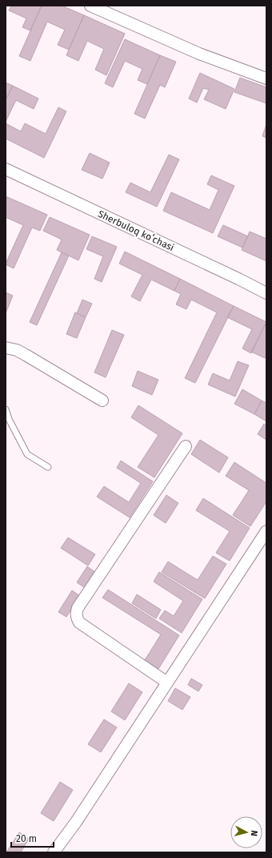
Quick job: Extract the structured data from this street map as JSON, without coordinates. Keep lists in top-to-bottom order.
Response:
{
  "streets": {
    "street": ["Sherbuloq koʻchasi"]
  },
  "scale_bar": "20 m",
  "north": "right"
}
